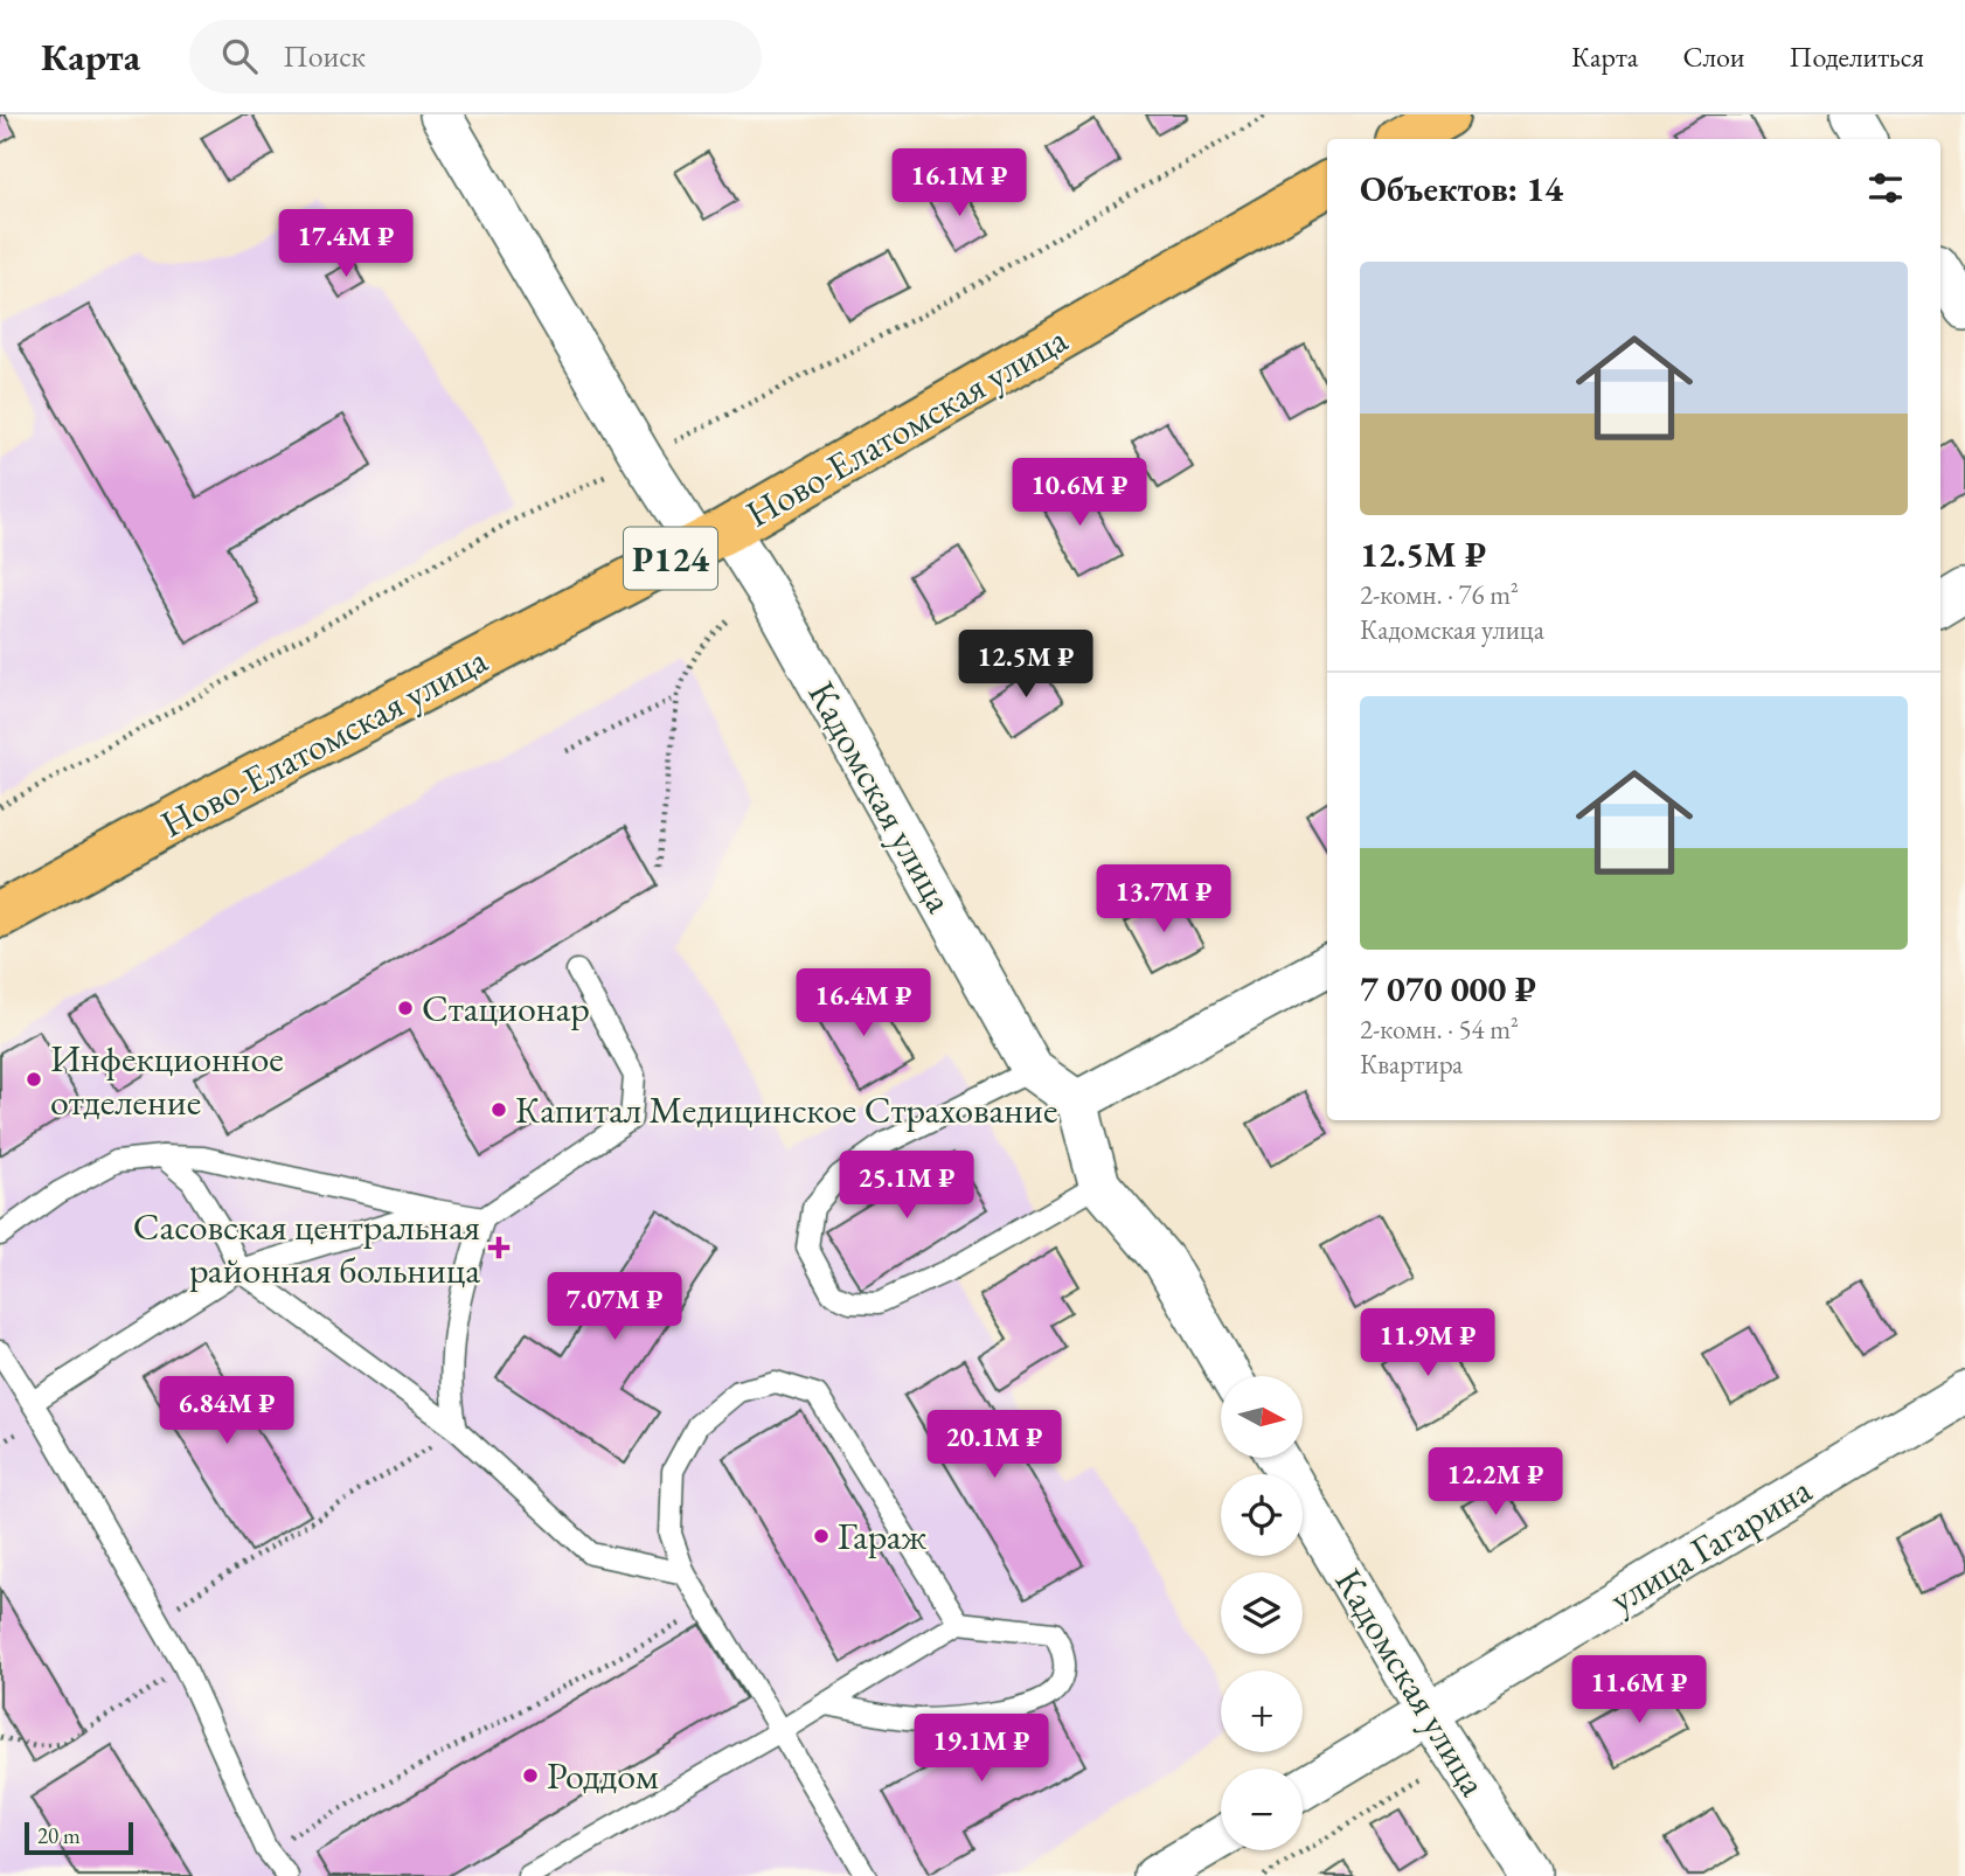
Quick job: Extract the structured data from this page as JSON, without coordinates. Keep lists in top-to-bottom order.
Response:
{
  "streets": {
    "main road": ["Ново-Елатомская улица", "Р124"],
    "street": ["Кадомская улица", "улица Гагарина"]
  },
  "crossings": [
    ["Ново-Елатомская улица", "Кадомская улица"],
    ["Кадомская улица", "улица Гагарина"]
  ],
  "places": {
    "other": [
      "Стационар",
      "Инфекционное отделение",
      "Капитал Медицинское Страхование",
      "Гараж",
      "Роддом"
    ],
    "health": ["Сасовская центральная районная больница"]
  },
  "scale_bar": "20 m",
  "north": "right",
  "page": {
    "header": "Карта",
    "search": "Поиск",
    "nav": ["Карта", "Слои", "Поделиться"],
    "heading": "Объектов: 14",
    "price": [
      "16.1M ₽",
      "17.4M ₽",
      "10.6M ₽",
      "12.5M ₽",
      "13.7M ₽",
      "16.4M ₽",
      "25.1M ₽",
      "7.07M ₽",
      "11.9M ₽",
      "6.84M ₽",
      "20.1M ₽",
      "12.2M ₽",
      "11.6M ₽",
      "19.1M ₽"
    ],
    "list": [
      {
        "name": "12.5M ₽",
        "note": "2-комн. · 76 m² · Кадомская улица"
      },
      {
        "name": "7 070 000 ₽",
        "note": "2-комн. · 54 m² · Квартира"
      }
    ],
    "map_buttons": ["+", "−"],
    "scale": "20 m"
  }
}
